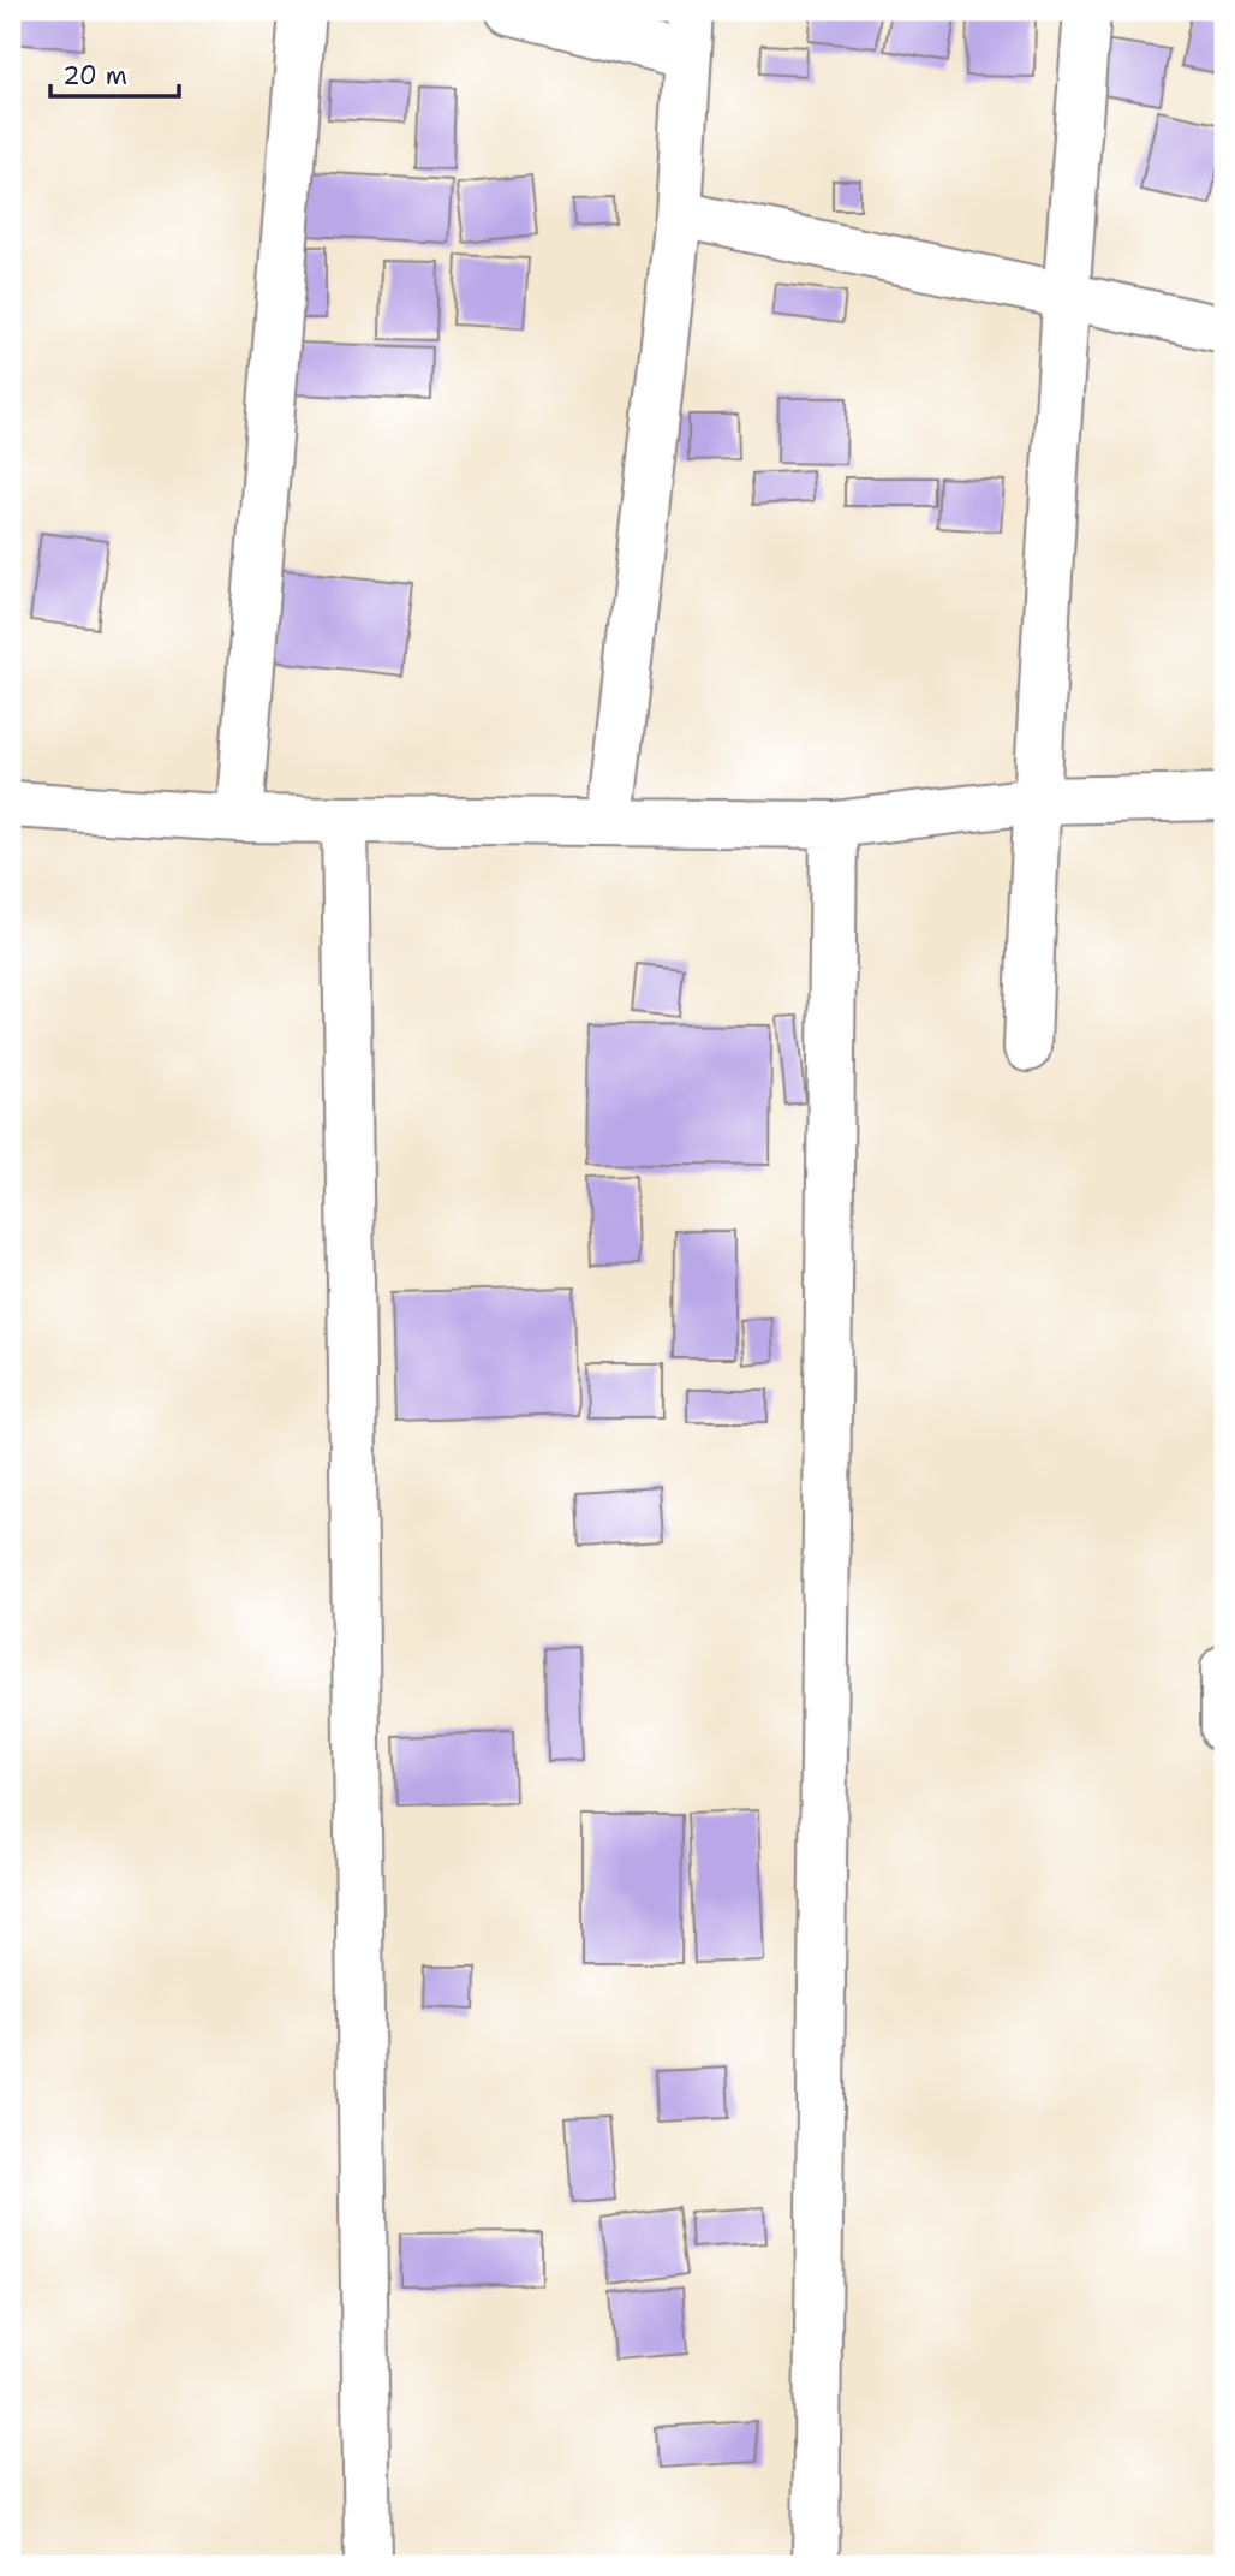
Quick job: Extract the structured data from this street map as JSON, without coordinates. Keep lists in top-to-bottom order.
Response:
{
  "scale_bar": "20 m"
}
